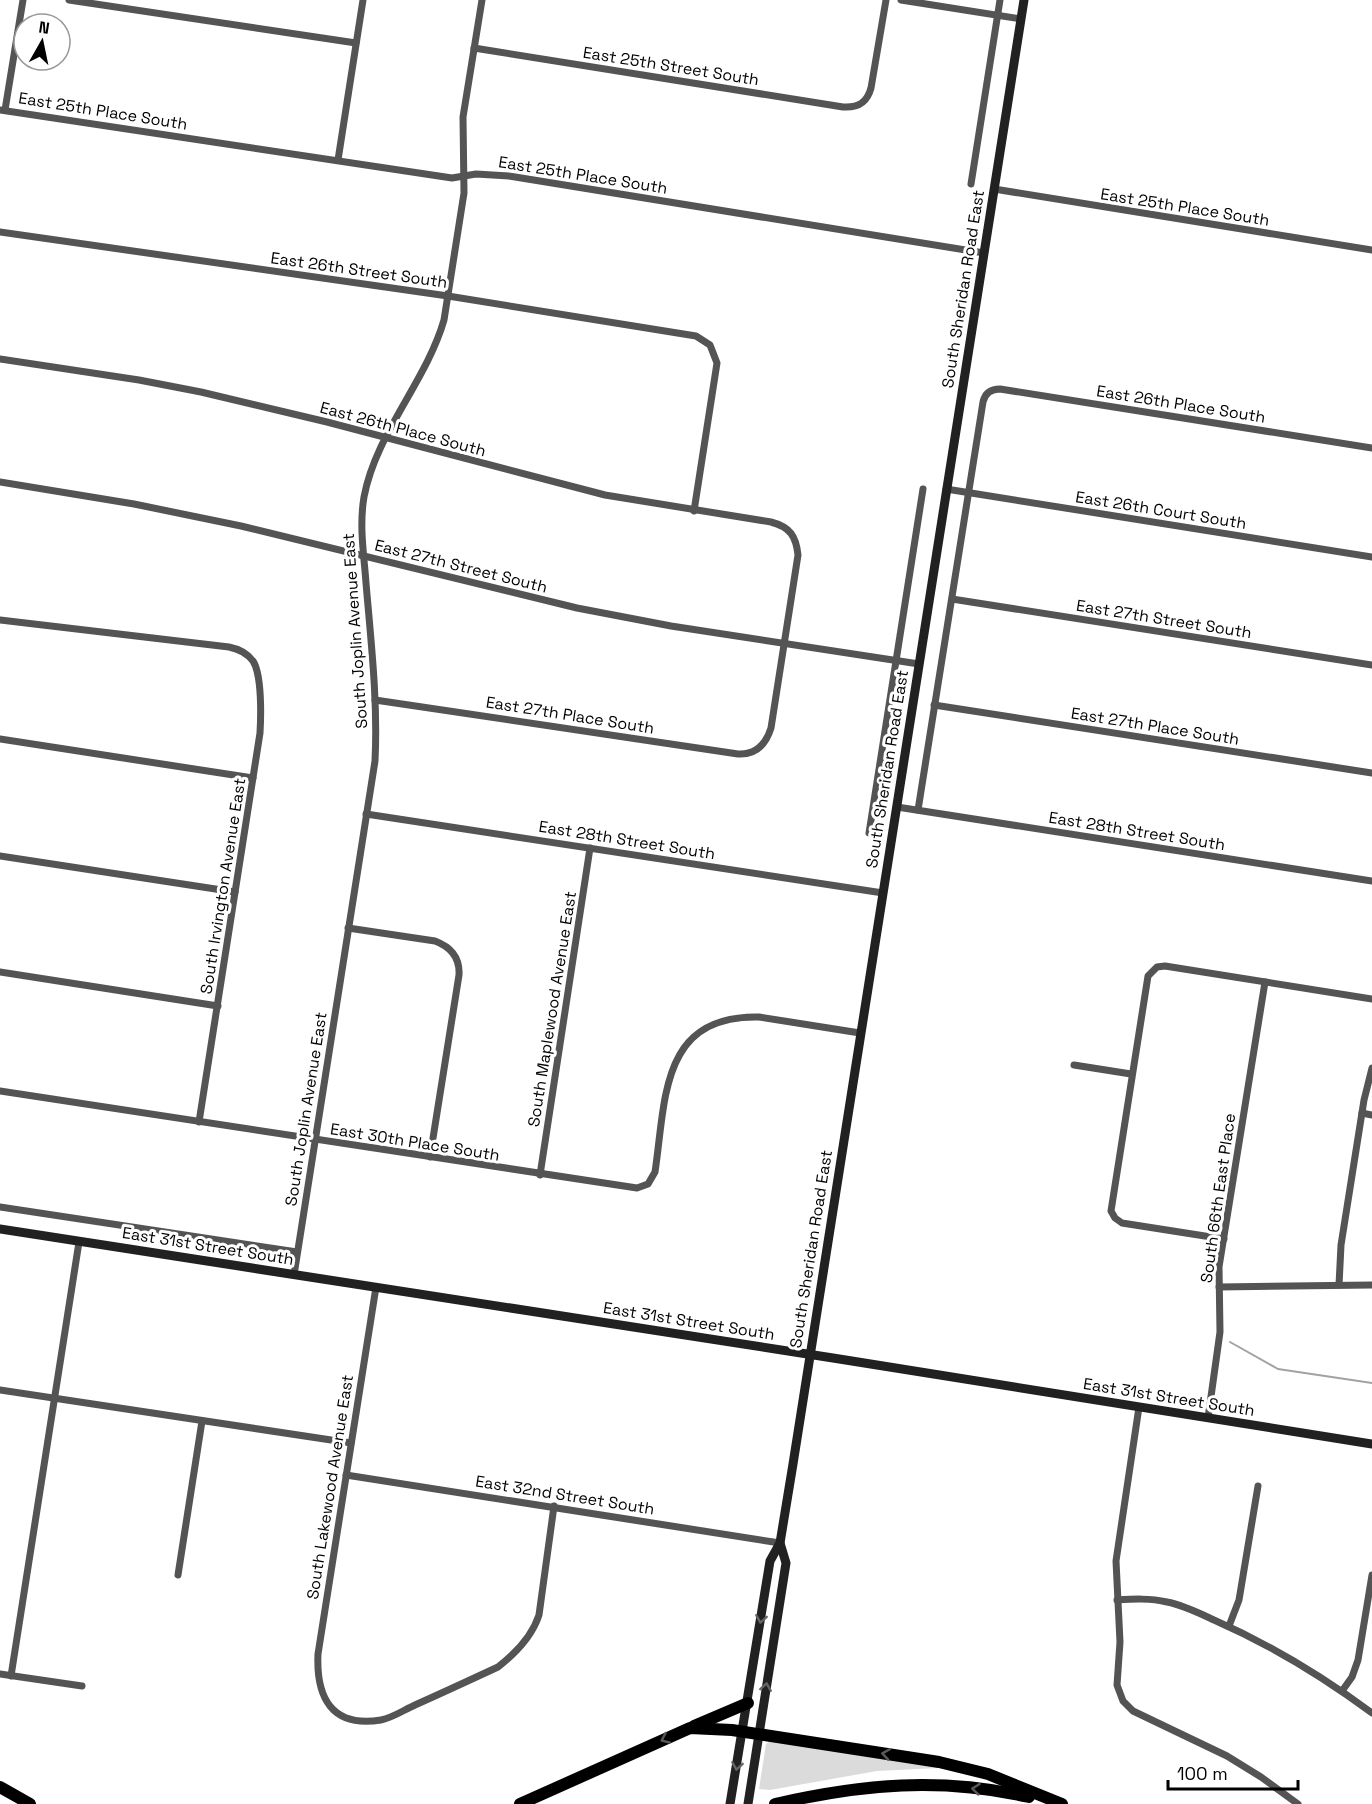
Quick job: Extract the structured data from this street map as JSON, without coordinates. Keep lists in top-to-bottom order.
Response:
{
  "streets": {
    "main road": ["South Sheridan Road East", "East 31st Street South"],
    "street": [
      "East 25th Street South",
      "East 25th Place South",
      "East 26th Street South",
      "East 26th Place South",
      "East 26th Court South",
      "East 27th Street South",
      "South Joplin Avenue East",
      "East 27th Place South",
      "East 28th Street South",
      "South Irvington Avenue East",
      "South Maplewood Avenue East",
      "East 30th Place South",
      "South 66th East Place",
      "South Lakewood Avenue East",
      "East 32nd Street South"
    ]
  },
  "crossings": [
    ["East 25th Street South", "South Joplin Avenue East"],
    ["East 25th Place South", "South Sheridan Road East"],
    ["East 25th Place South", "South Joplin Avenue East"],
    ["East 26th Street South", "East 26th Place South"],
    ["East 26th Street South", "South Joplin Avenue East"],
    ["South Sheridan Road East", "East 26th Court South"],
    ["South Sheridan Road East", "East 27th Street South"],
    ["South Sheridan Road East", "East 28th Street South"],
    ["South Sheridan Road East", "East 30th Place South"],
    ["South Sheridan Road East", "East 31st Street South"],
    ["South Sheridan Road East", "East 32nd Street South"],
    ["East 26th Place South", "East 26th Court South"],
    ["East 26th Place South", "East 27th Street South"],
    ["East 26th Place South", "South Joplin Avenue East"],
    ["East 26th Place South", "East 27th Place South"],
    ["East 27th Street South", "South Joplin Avenue East"],
    ["East 27th Street South", "East 27th Place South"],
    ["South Joplin Avenue East", "East 27th Place South"],
    ["South Joplin Avenue East", "East 28th Street South"],
    ["South Joplin Avenue East", "East 30th Place South"],
    ["South Joplin Avenue East", "East 31st Street South"],
    ["East 28th Street South", "South Maplewood Avenue East"],
    ["South Irvington Avenue East", "East 30th Place South"],
    ["South Maplewood Avenue East", "East 30th Place South"],
    ["South 66th East Place", "East 31st Street South"],
    ["East 31st Street South", "South Lakewood Avenue East"],
    ["South Lakewood Avenue East", "East 32nd Street South"]
  ],
  "scale_bar": "100 m",
  "north": "top"
}
